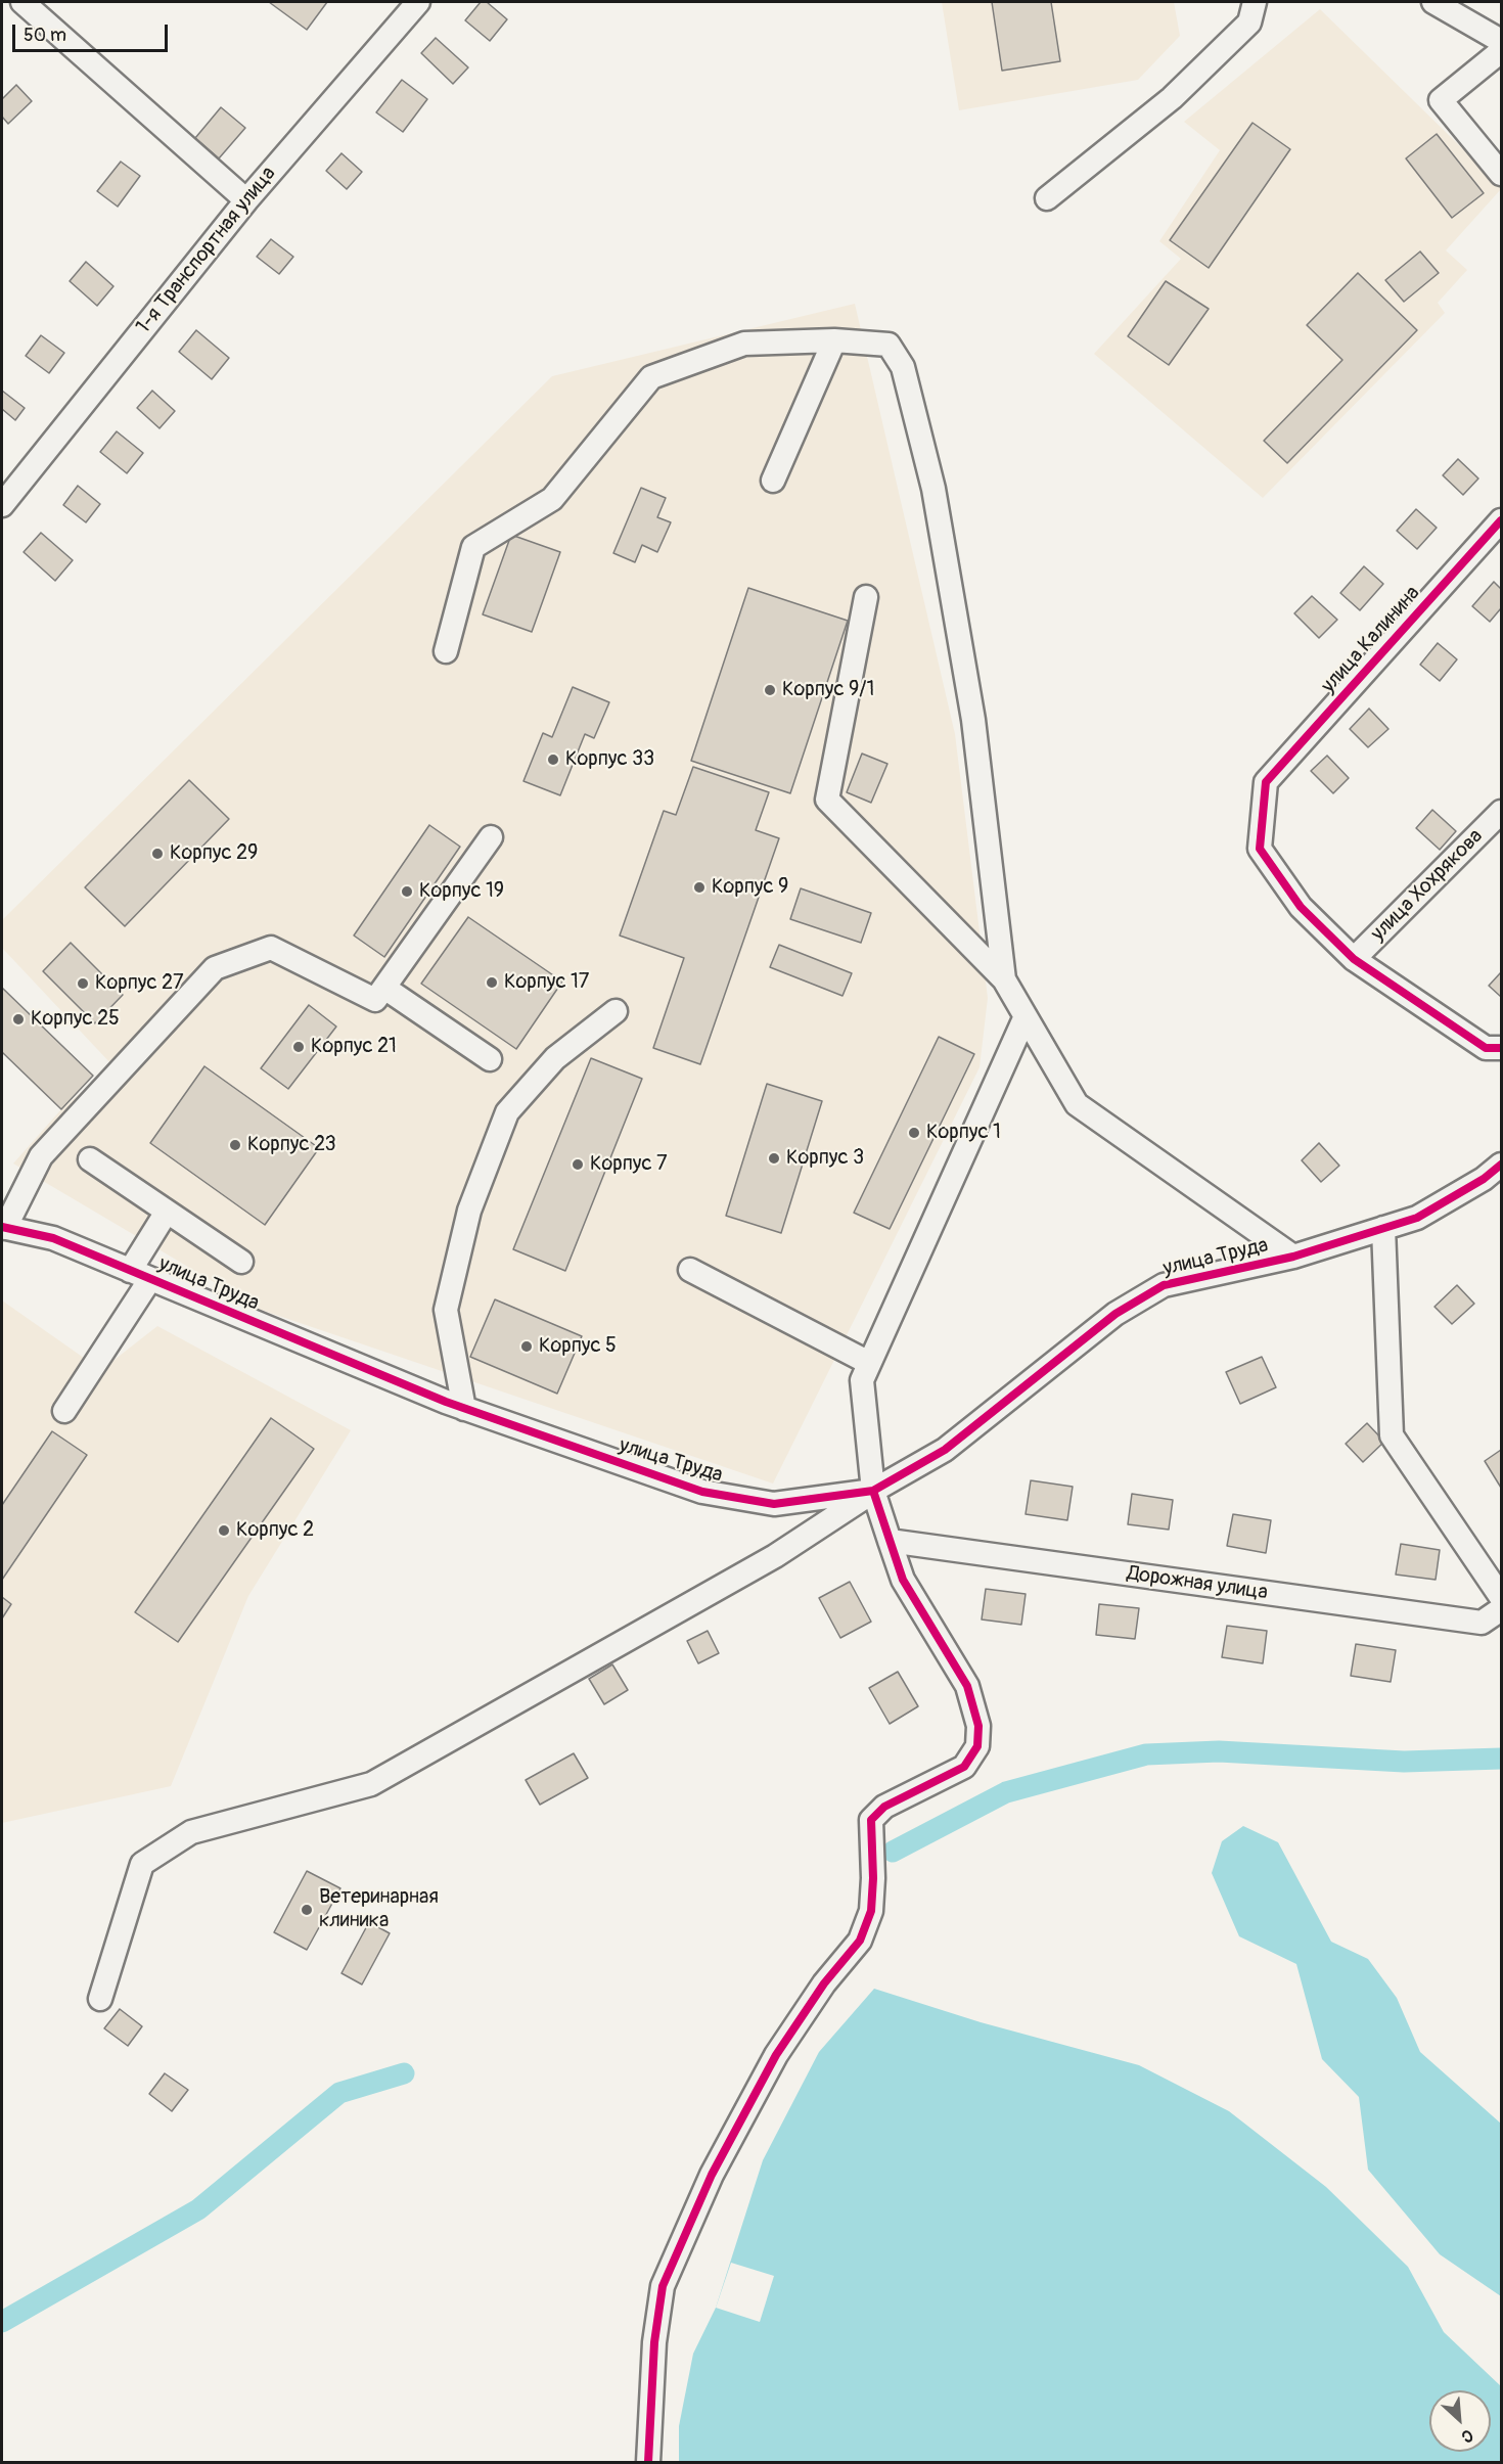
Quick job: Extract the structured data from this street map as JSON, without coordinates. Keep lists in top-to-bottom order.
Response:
{
  "streets": {
    "street": [
      "1-я Транспортная улица",
      "улица Калинина",
      "улица Хохрякова",
      "улица Труда",
      "Дорожная улица"
    ]
  },
  "crossings": [
    ["улица Калинина", "улица Хохрякова"]
  ],
  "places": [
    "Корпус 9/1",
    "Корпус 33",
    "Корпус 29",
    "Корпус 9",
    "Корпус 19",
    "Корпус 17",
    "Корпус 27",
    "Корпус 25",
    "Корпус 21",
    "Корпус 1",
    "Корпус 23",
    "Корпус 3",
    "Корпус 7",
    "Корпус 5",
    "Корпус 2",
    "Ветеринарная клиника"
  ],
  "scale_bar": "50 m",
  "north": "bottom right"
}
